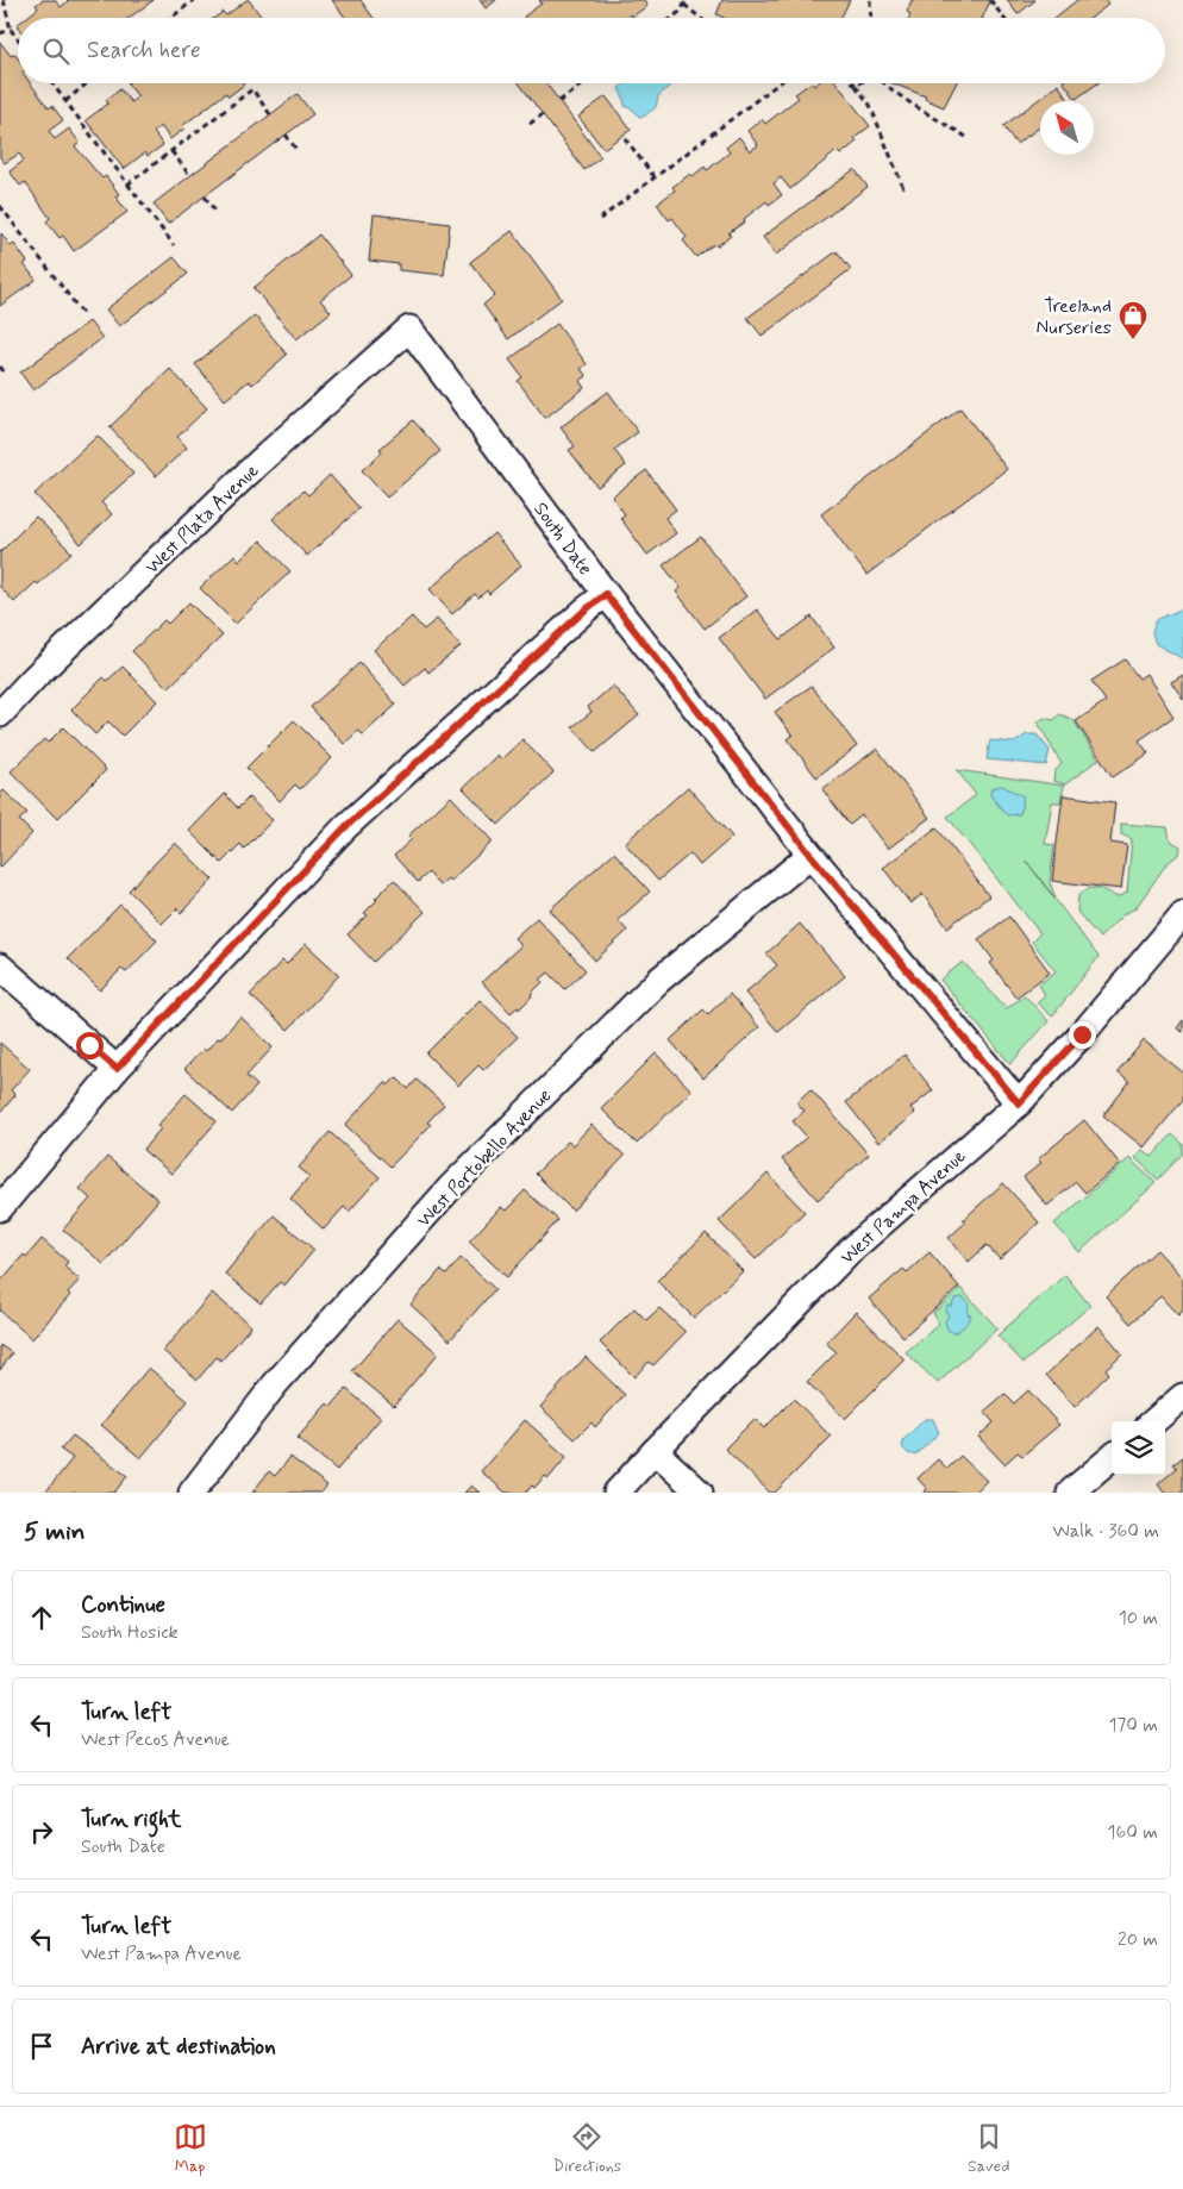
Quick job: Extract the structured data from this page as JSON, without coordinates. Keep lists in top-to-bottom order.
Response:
{
  "streets": {
    "street": [
      "West Plata Avenue",
      "South Date",
      "West Portobello Avenue",
      "West Pampa Avenue"
    ]
  },
  "crossings": [
    ["West Plata Avenue", "South Date"],
    ["South Date", "West Portobello Avenue"],
    ["South Date", "West Pampa Avenue"]
  ],
  "places": {
    "shop": ["Treeland Nurseries"]
  },
  "north": "top left",
  "page": {
    "search": "Search here",
    "heading": ["5 min", "Walk · 360 m"],
    "list": [
      ["Continue", "South Hosick", "10 m"],
      ["Turn left", "West Pecos Avenue", "170 m"],
      ["Turn right", "South Date", "160 m"],
      ["Turn left", "West Pampa Avenue", "20 m"],
      "Arrive at destination"
    ],
    "nav": ["Map", "Directions", "Saved"]
  }
}
